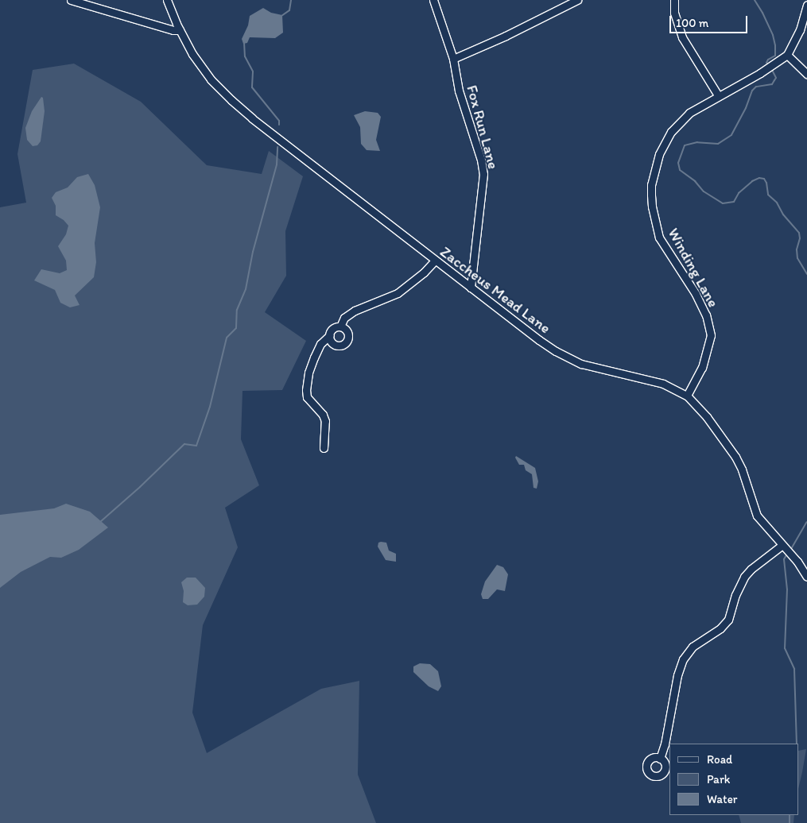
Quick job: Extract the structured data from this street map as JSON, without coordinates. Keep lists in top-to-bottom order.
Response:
{
  "streets": {
    "street": ["Fox Run Lane", "Winding Lane", "Zaccheus Mead Lane"]
  },
  "crossings": [
    ["Fox Run Lane", "Zaccheus Mead Lane"],
    ["Winding Lane", "Zaccheus Mead Lane"]
  ],
  "legend": ["Road", "Park", "Water"],
  "scale_bar": "100 m"
}
